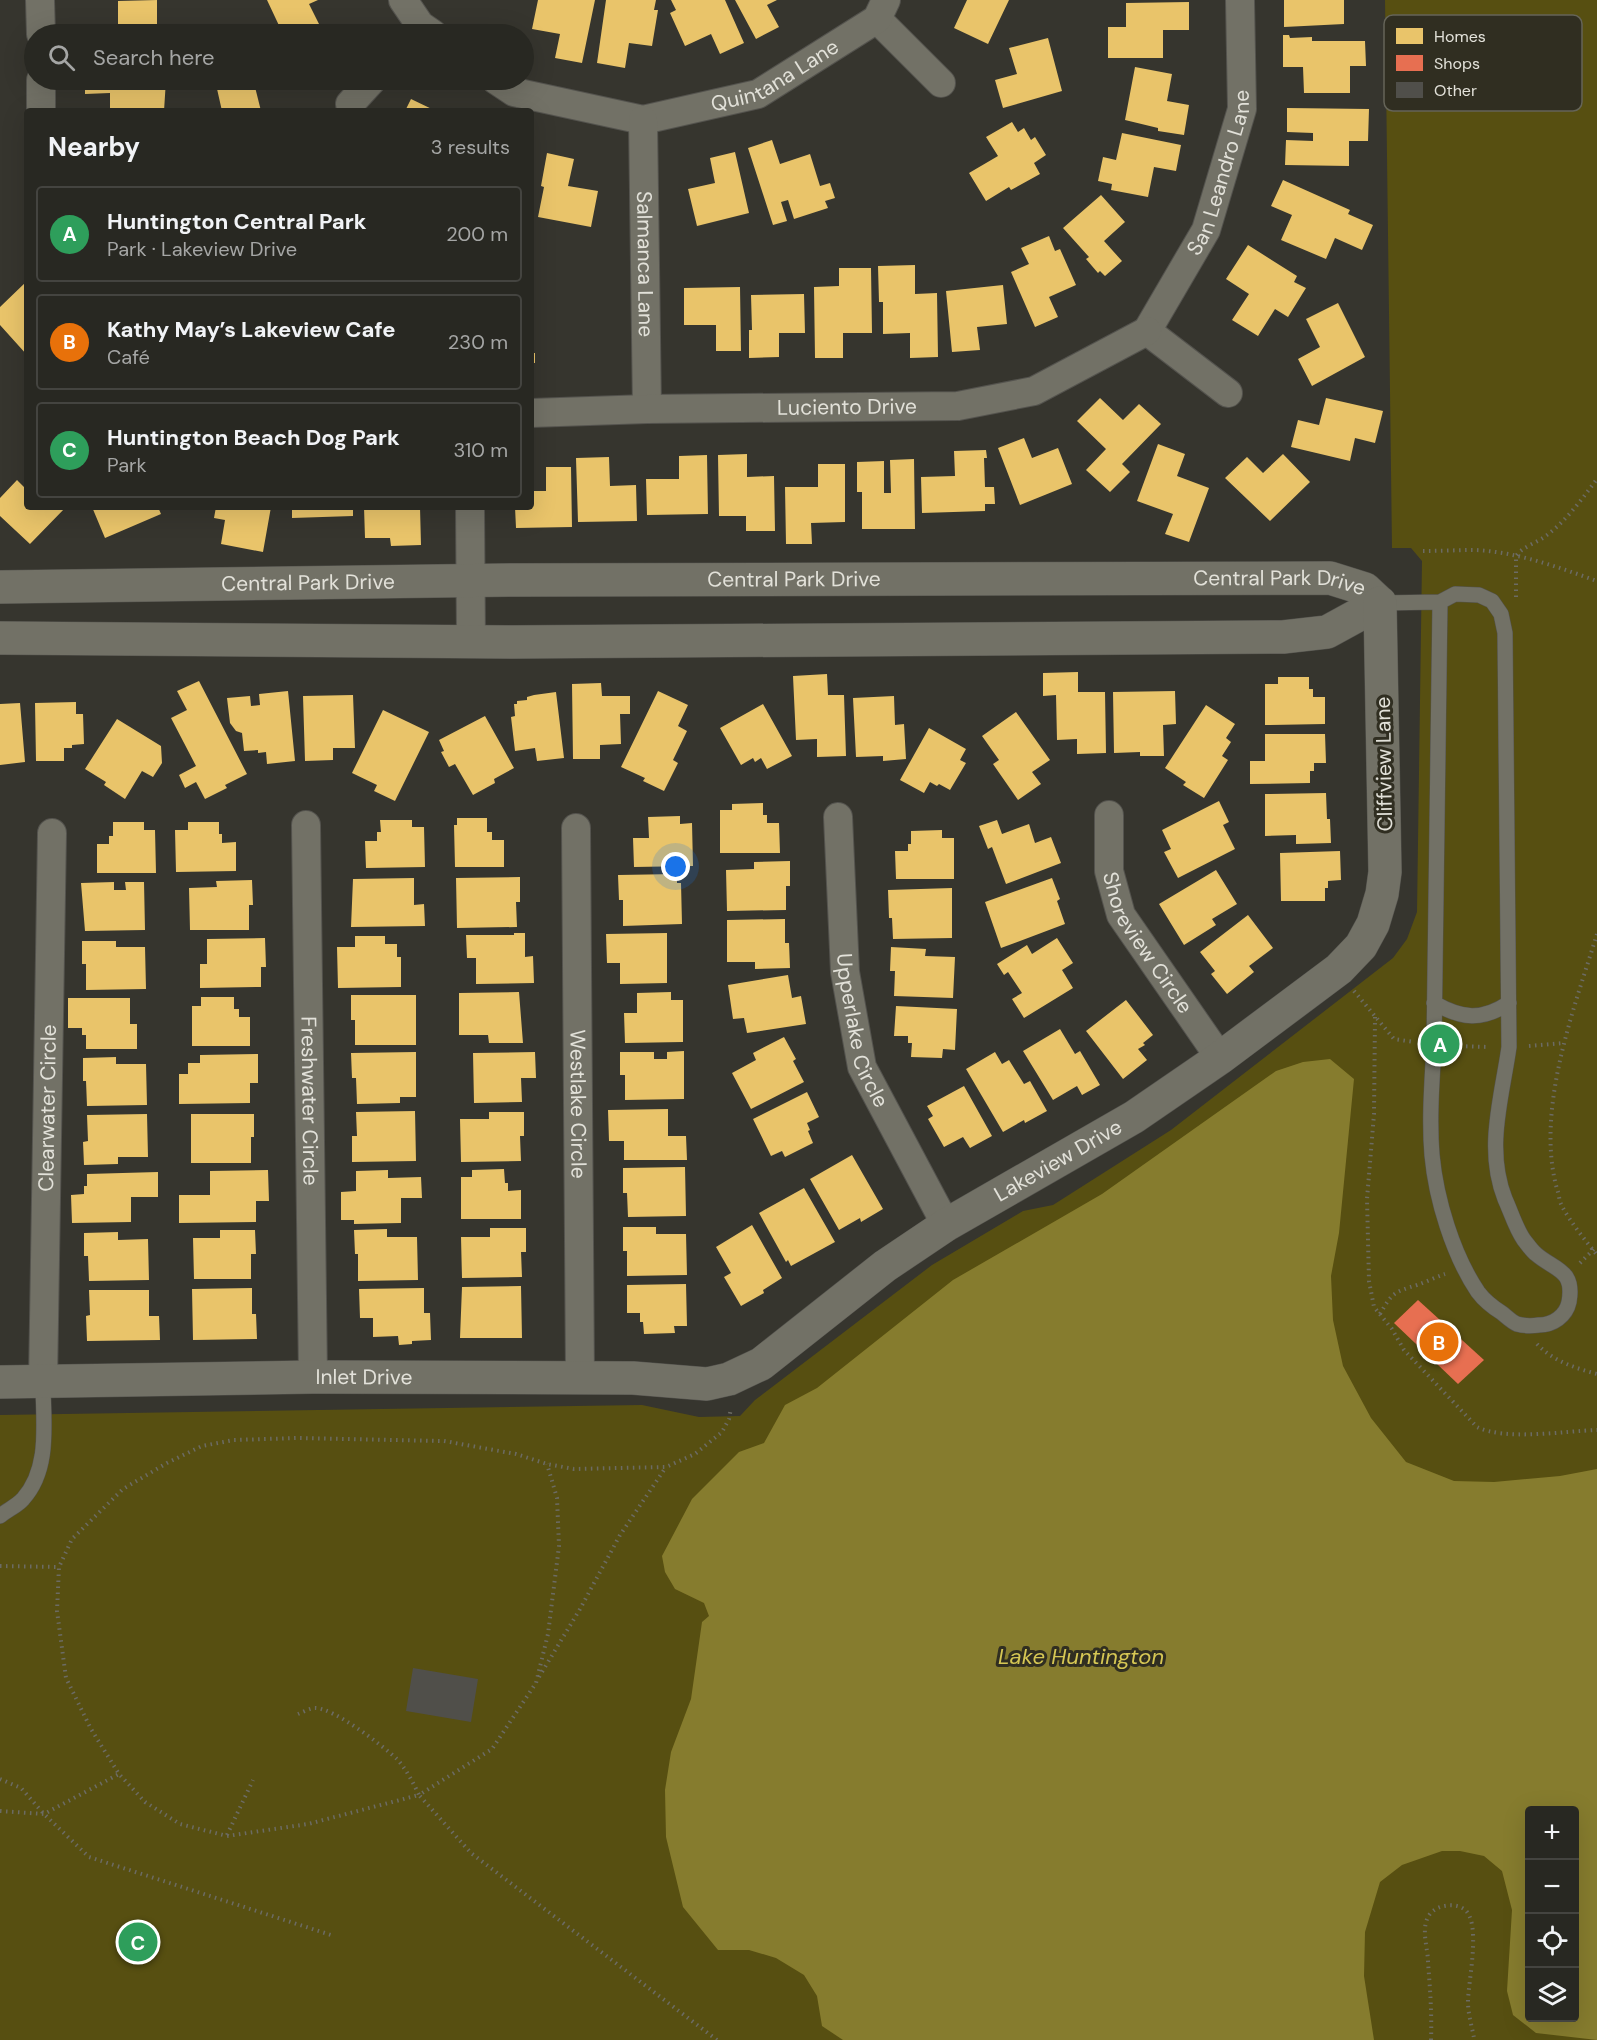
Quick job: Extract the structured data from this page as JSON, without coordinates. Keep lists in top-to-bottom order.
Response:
{
  "streets": {
    "street": [
      "Quintana Lane",
      "San Leandro Lane",
      "Salmanca Lane",
      "Luciento Drive",
      "Central Park Drive",
      "Cliffview Lane",
      "Shoreview Circle",
      "Upperlake Circle",
      "Freshwater Circle",
      "Westlake Circle",
      "Clearwater Circle",
      "Lakeview Drive",
      "Inlet Drive"
    ]
  },
  "crossings": [
    ["Quintana Lane", "Salmanca Lane"],
    ["San Leandro Lane", "Luciento Drive"],
    ["Salmanca Lane", "Luciento Drive"],
    ["Central Park Drive", "Cliffview Lane"],
    ["Cliffview Lane", "Lakeview Drive"],
    ["Shoreview Circle", "Lakeview Drive"],
    ["Upperlake Circle", "Lakeview Drive"],
    ["Freshwater Circle", "Inlet Drive"],
    ["Westlake Circle", "Inlet Drive"],
    ["Clearwater Circle", "Inlet Drive"],
    ["Lakeview Drive", "Inlet Drive"]
  ],
  "water": ["Lake Huntington"],
  "legend": ["Homes", "Shops", "Other"],
  "page": {
    "search": "Search here",
    "heading": ["Nearby", "3 results"],
    "list": [
      {
        "mark": "A",
        "name": "Huntington Central Park",
        "note": "Park · Lakeview Drive",
        "value": "200 m"
      },
      {
        "mark": "B",
        "name": "Kathy May’s Lakeview Cafe",
        "note": "Café",
        "value": "230 m"
      },
      {
        "mark": "C",
        "name": "Huntington Beach Dog Park",
        "note": "Park",
        "value": "310 m"
      }
    ],
    "pins": ["A", "B", "C"],
    "map_buttons": ["+", "−"]
  }
}
